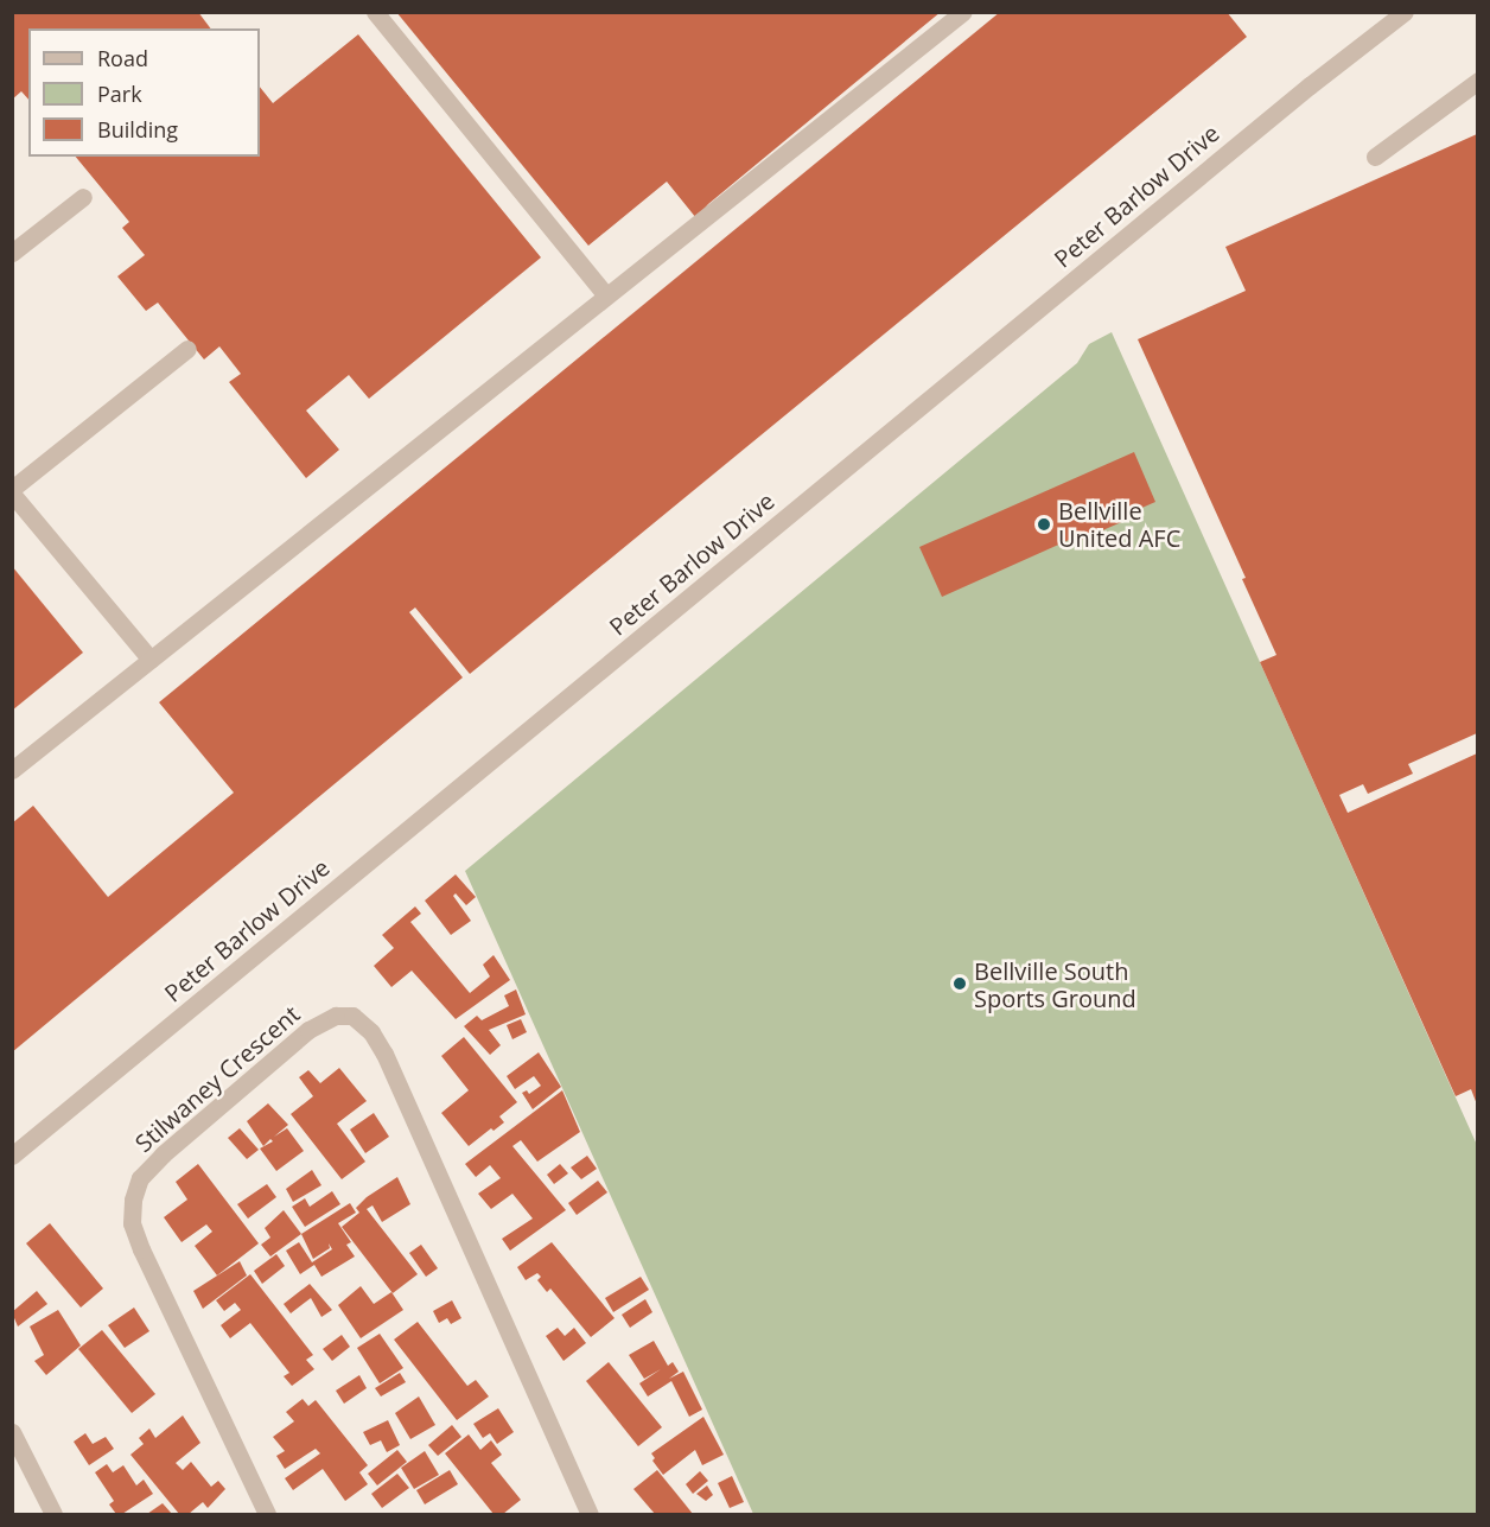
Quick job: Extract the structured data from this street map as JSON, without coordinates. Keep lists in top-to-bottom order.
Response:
{
  "streets": {
    "street": ["Peter Barlow Drive", "Stilwaney Crescent"]
  },
  "places": ["Bellville United AFC", "Bellville South Sports Ground"],
  "legend": ["Road", "Park", "Building"]
}
